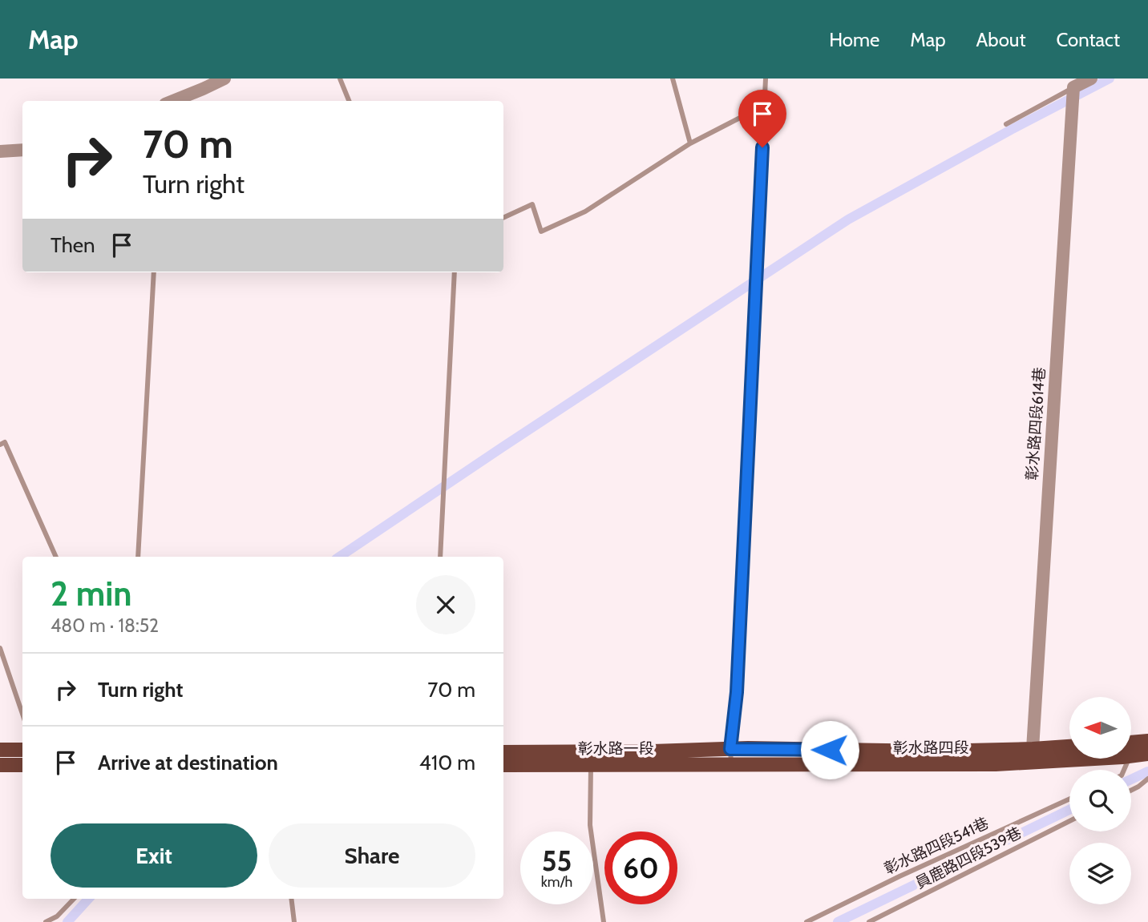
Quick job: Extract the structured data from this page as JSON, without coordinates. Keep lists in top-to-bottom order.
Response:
{
  "streets": {
    "main road": ["彰水路四段", "彰水路一段"],
    "street": ["彰水路四段614巷"],
    "lane": ["彰水路四段541巷", "員鹿路四段539巷"]
  },
  "crossings": [
    ["彰水路四段614巷", "彰水路四段"],
    ["彰水路四段", "彰水路一段"]
  ],
  "north": "left",
  "page": {
    "header": "Map",
    "nav": [
      "Home",
      "Map",
      "About",
      "Contact"
    ],
    "turn": ["70 m", "Turn right"],
    "then": "Then",
    "heading": ["2 min", "480 m · 18:52"],
    "list": [
      {
        "name": "Turn right",
        "value": "70 m"
      },
      {
        "name": "Arrive at destination",
        "value": "410 m"
      }
    ],
    "buttons": ["Exit", "Share"],
    "speed": "55 km/h",
    "limit": "60"
  }
}
